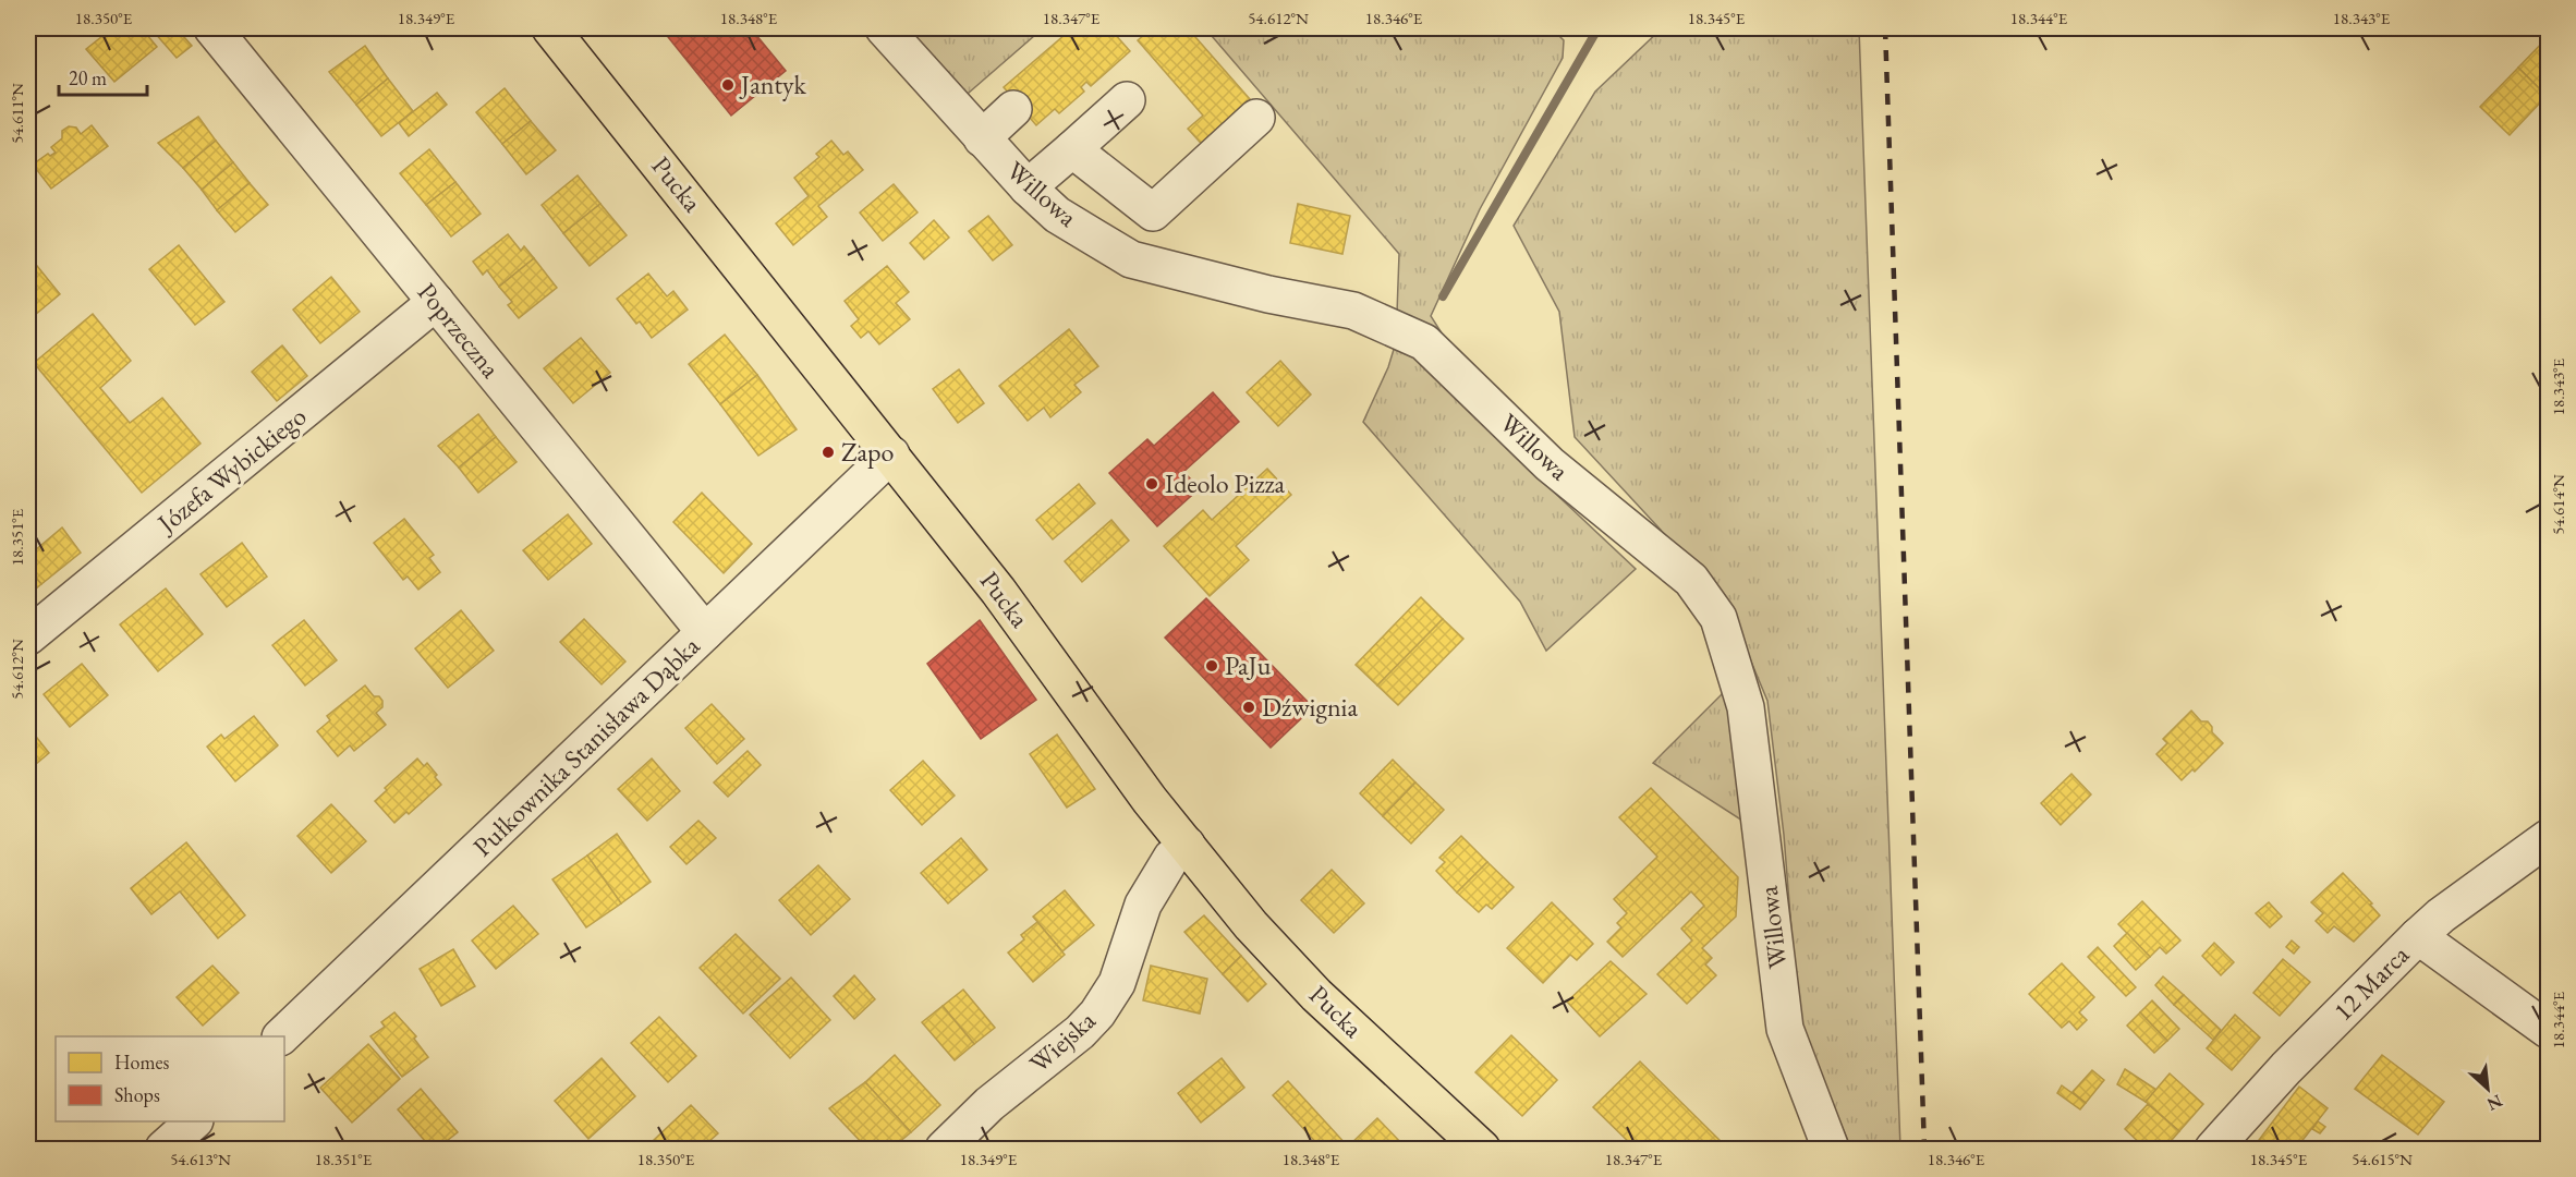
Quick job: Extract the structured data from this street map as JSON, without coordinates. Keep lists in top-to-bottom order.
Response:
{
  "streets": {
    "main road": ["Pucka"],
    "street": [
      "Willowa",
      "Poprzeczna",
      "Józefa Wybickiego",
      "Pułkownika Stanisława Dąbka",
      "12 Marca",
      "Wiejska"
    ]
  },
  "crossings": [
    ["Pucka", "Pułkownika Stanisława Dąbka"],
    ["Pucka", "Wiejska"],
    ["Poprzeczna", "Józefa Wybickiego"],
    ["Poprzeczna", "Pułkownika Stanisława Dąbka"]
  ],
  "places": [
    "Jantyk",
    "Zapo",
    "Ideolo Pizza",
    "PaJu",
    "Dźwignia"
  ],
  "legend": ["Homes", "Shops"],
  "scale_bar": "20 m",
  "north": "bottom right",
  "coordinates": [
    "18.350°E",
    "18.349°E",
    "18.348°E",
    "18.347°E",
    "54.612°N",
    "18.346°E",
    "18.345°E",
    "18.344°E",
    "18.343°E",
    "54.611°N",
    "54.614°N",
    "18.351°E",
    "54.613°N",
    "54.615°N"
  ]
}
